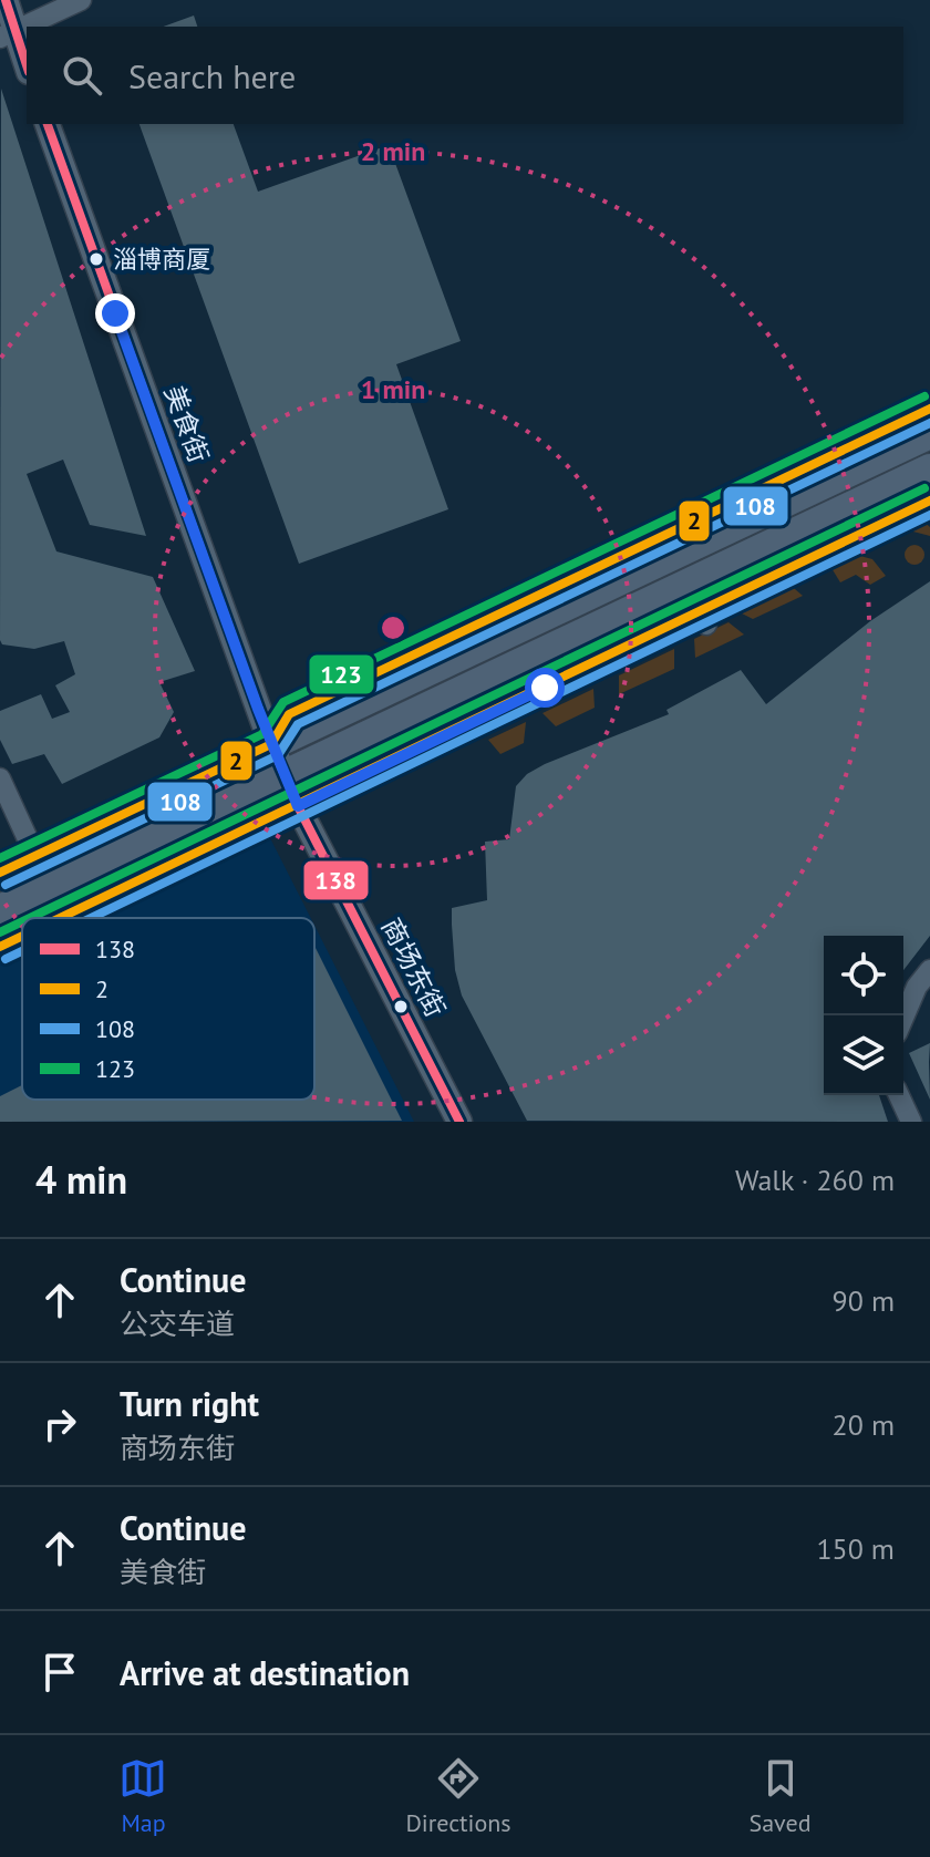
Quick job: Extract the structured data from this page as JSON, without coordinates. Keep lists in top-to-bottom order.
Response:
{
  "streets": {
    "street": ["美食街", "商场东街"]
  },
  "crossings": [
    ["美食街", "商场东街"]
  ],
  "places": ["淄博商厦"],
  "lines": [
    "transit line 138",
    "transit line 123",
    "transit line 2",
    "transit line 108"
  ],
  "legend": [
    "138",
    "2",
    "108",
    "123"
  ],
  "page": {
    "search": "Search here",
    "heading": ["4 min", "Walk · 260 m"],
    "list": [
      ["Continue", "公交车道", "90 m"],
      ["Turn right", "商场东街", "20 m"],
      ["Continue", "美食街", "150 m"],
      "Arrive at destination"
    ],
    "nav": ["Map", "Directions", "Saved"]
  },
  "rings": ["2 min", "1 min"]
}
